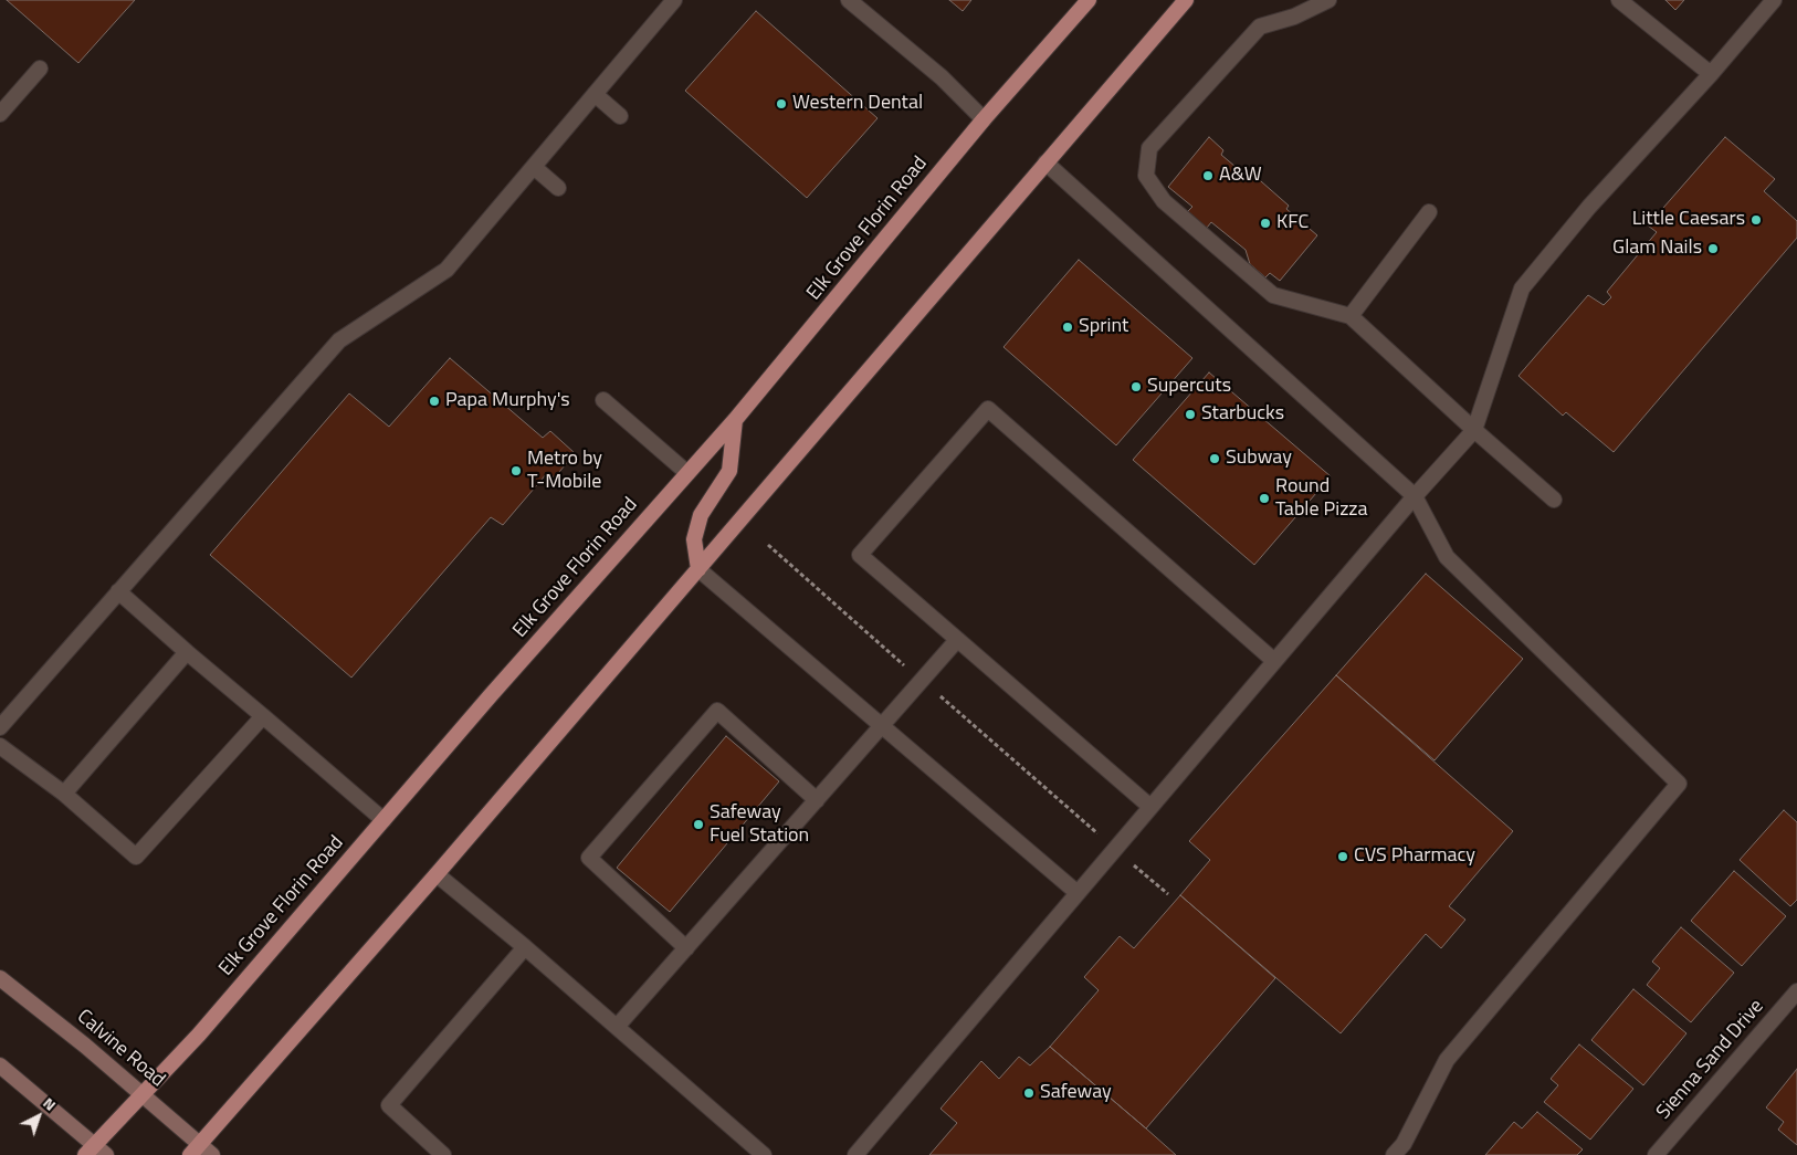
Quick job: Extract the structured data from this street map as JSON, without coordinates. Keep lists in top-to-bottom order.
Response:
{
  "streets": {
    "main road": ["Elk Grove Florin Road", "Calvine Road"],
    "street": ["Sienna Sand Drive"]
  },
  "crossings": [
    ["Elk Grove Florin Road", "Calvine Road"]
  ],
  "places": [
    "Western Dental",
    "A&W",
    "Little Caesars",
    "KFC",
    "Glam Nails",
    "Sprint",
    "Supercuts",
    "Papa Murphy's",
    "Starbucks",
    "Subway",
    "Metro by T-Mobile",
    "Round Table Pizza",
    "Safeway Fuel Station",
    "CVS Pharmacy",
    "Safeway"
  ],
  "north": "top right"
}
